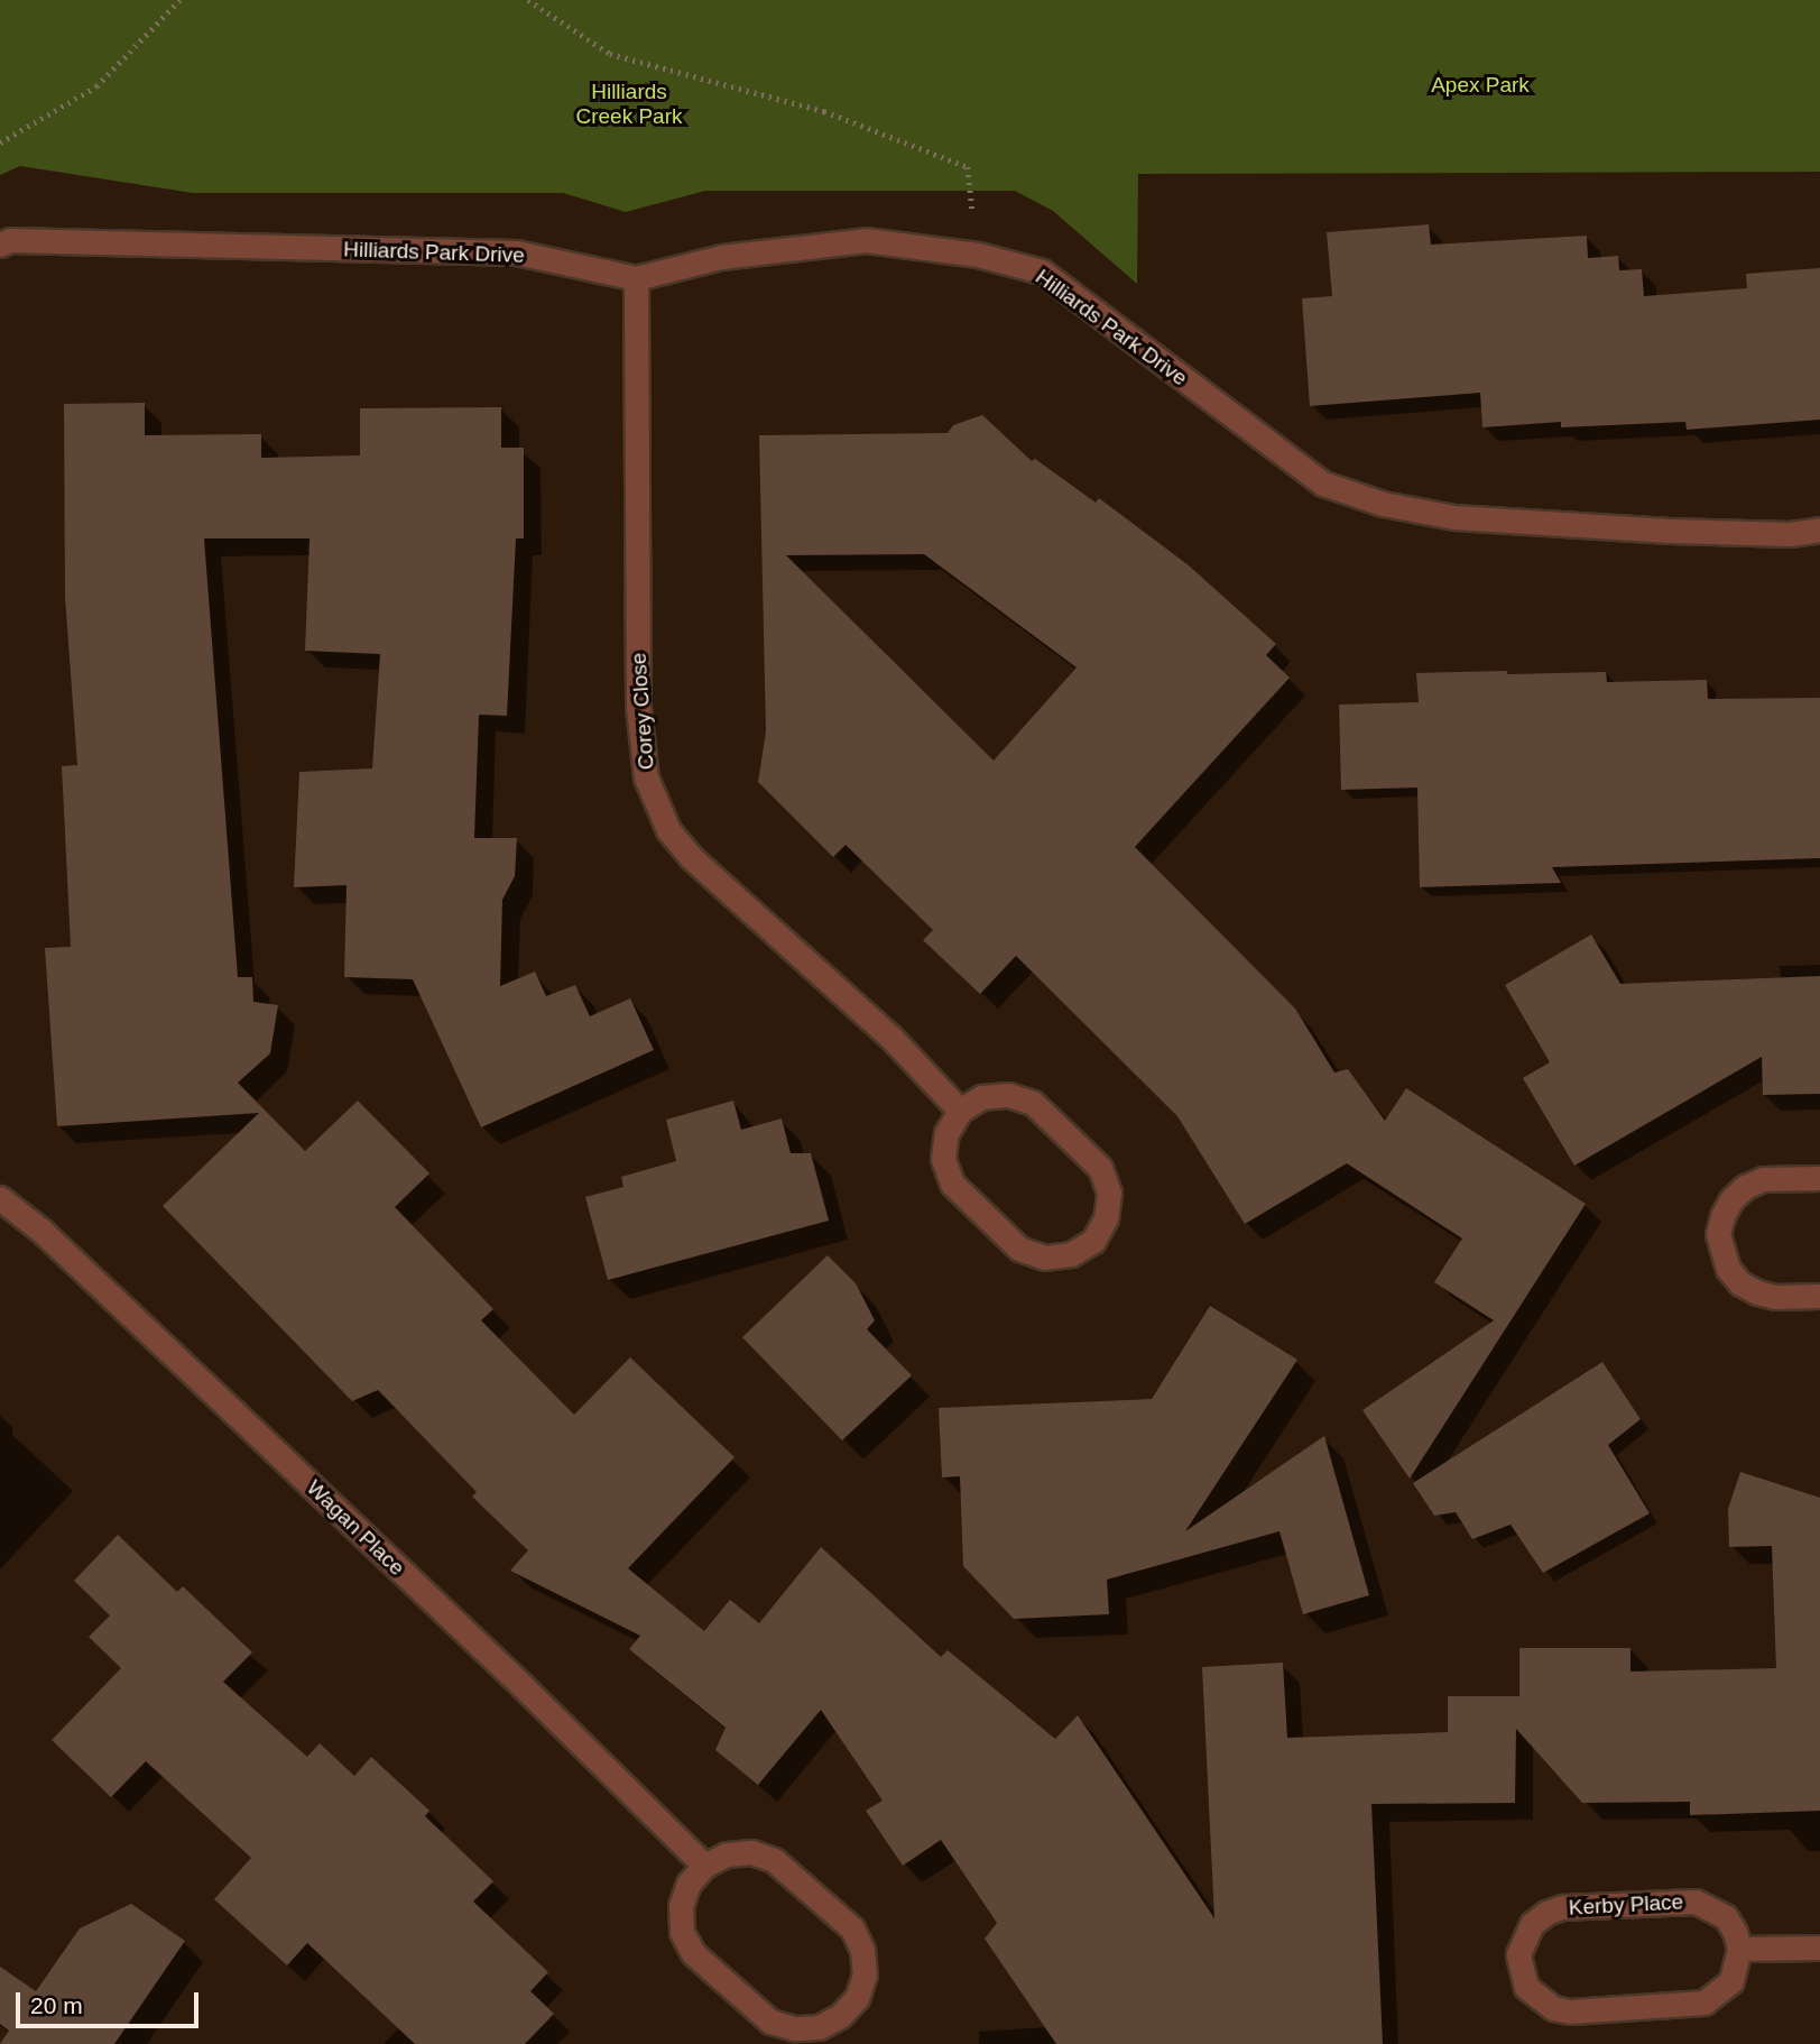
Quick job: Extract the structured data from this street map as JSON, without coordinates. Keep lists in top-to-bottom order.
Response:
{
  "streets": {
    "street": [
      "Hilliards Park Drive",
      "Corey Close",
      "Wagan Place",
      "Kerby Place"
    ]
  },
  "crossings": [
    ["Hilliards Park Drive", "Corey Close"]
  ],
  "parks": ["Apex Park", "Hilliards Creek Park"],
  "scale_bar": "20 m"
}
